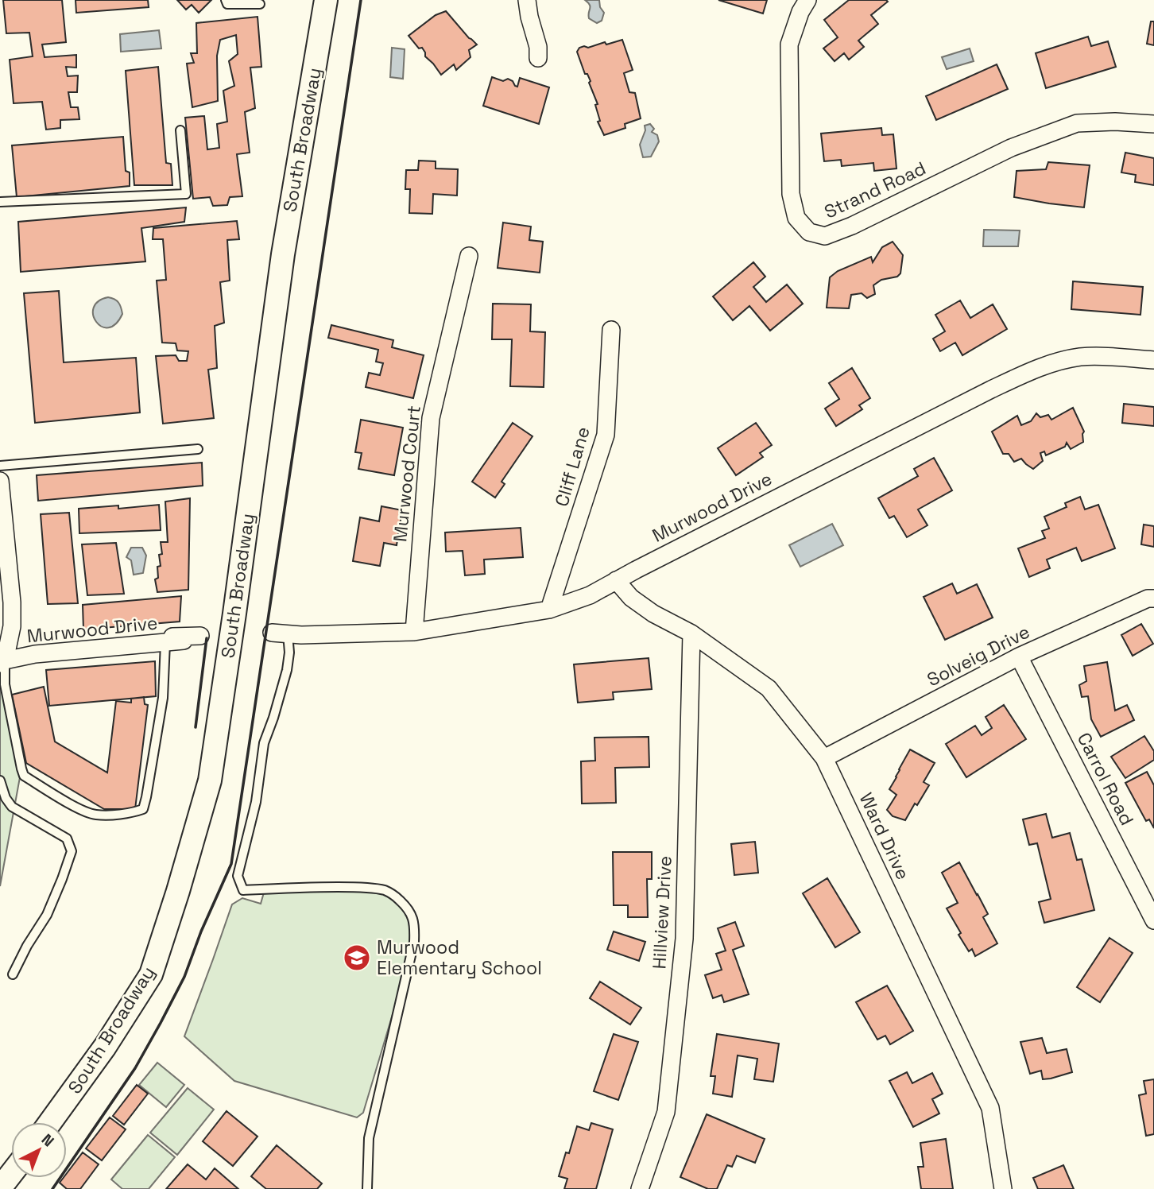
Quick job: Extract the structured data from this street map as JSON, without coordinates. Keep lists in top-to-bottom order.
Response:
{
  "streets": {
    "main road": ["South Broadway"],
    "street": [
      "Strand Road",
      "Cliff Lane",
      "Murwood Court",
      "Murwood Drive",
      "Solveig Drive",
      "Carrol Road",
      "Ward Drive",
      "Hillview Drive"
    ]
  },
  "crossings": [
    ["Cliff Lane", "Murwood Drive"],
    ["Murwood Court", "Murwood Drive"],
    ["Murwood Drive", "Ward Drive"],
    ["Solveig Drive", "Carrol Road"],
    ["Solveig Drive", "Ward Drive"],
    ["Ward Drive", "Hillview Drive"]
  ],
  "places": {
    "school or university": ["Murwood Elementary School"]
  },
  "north": "top right"
}
